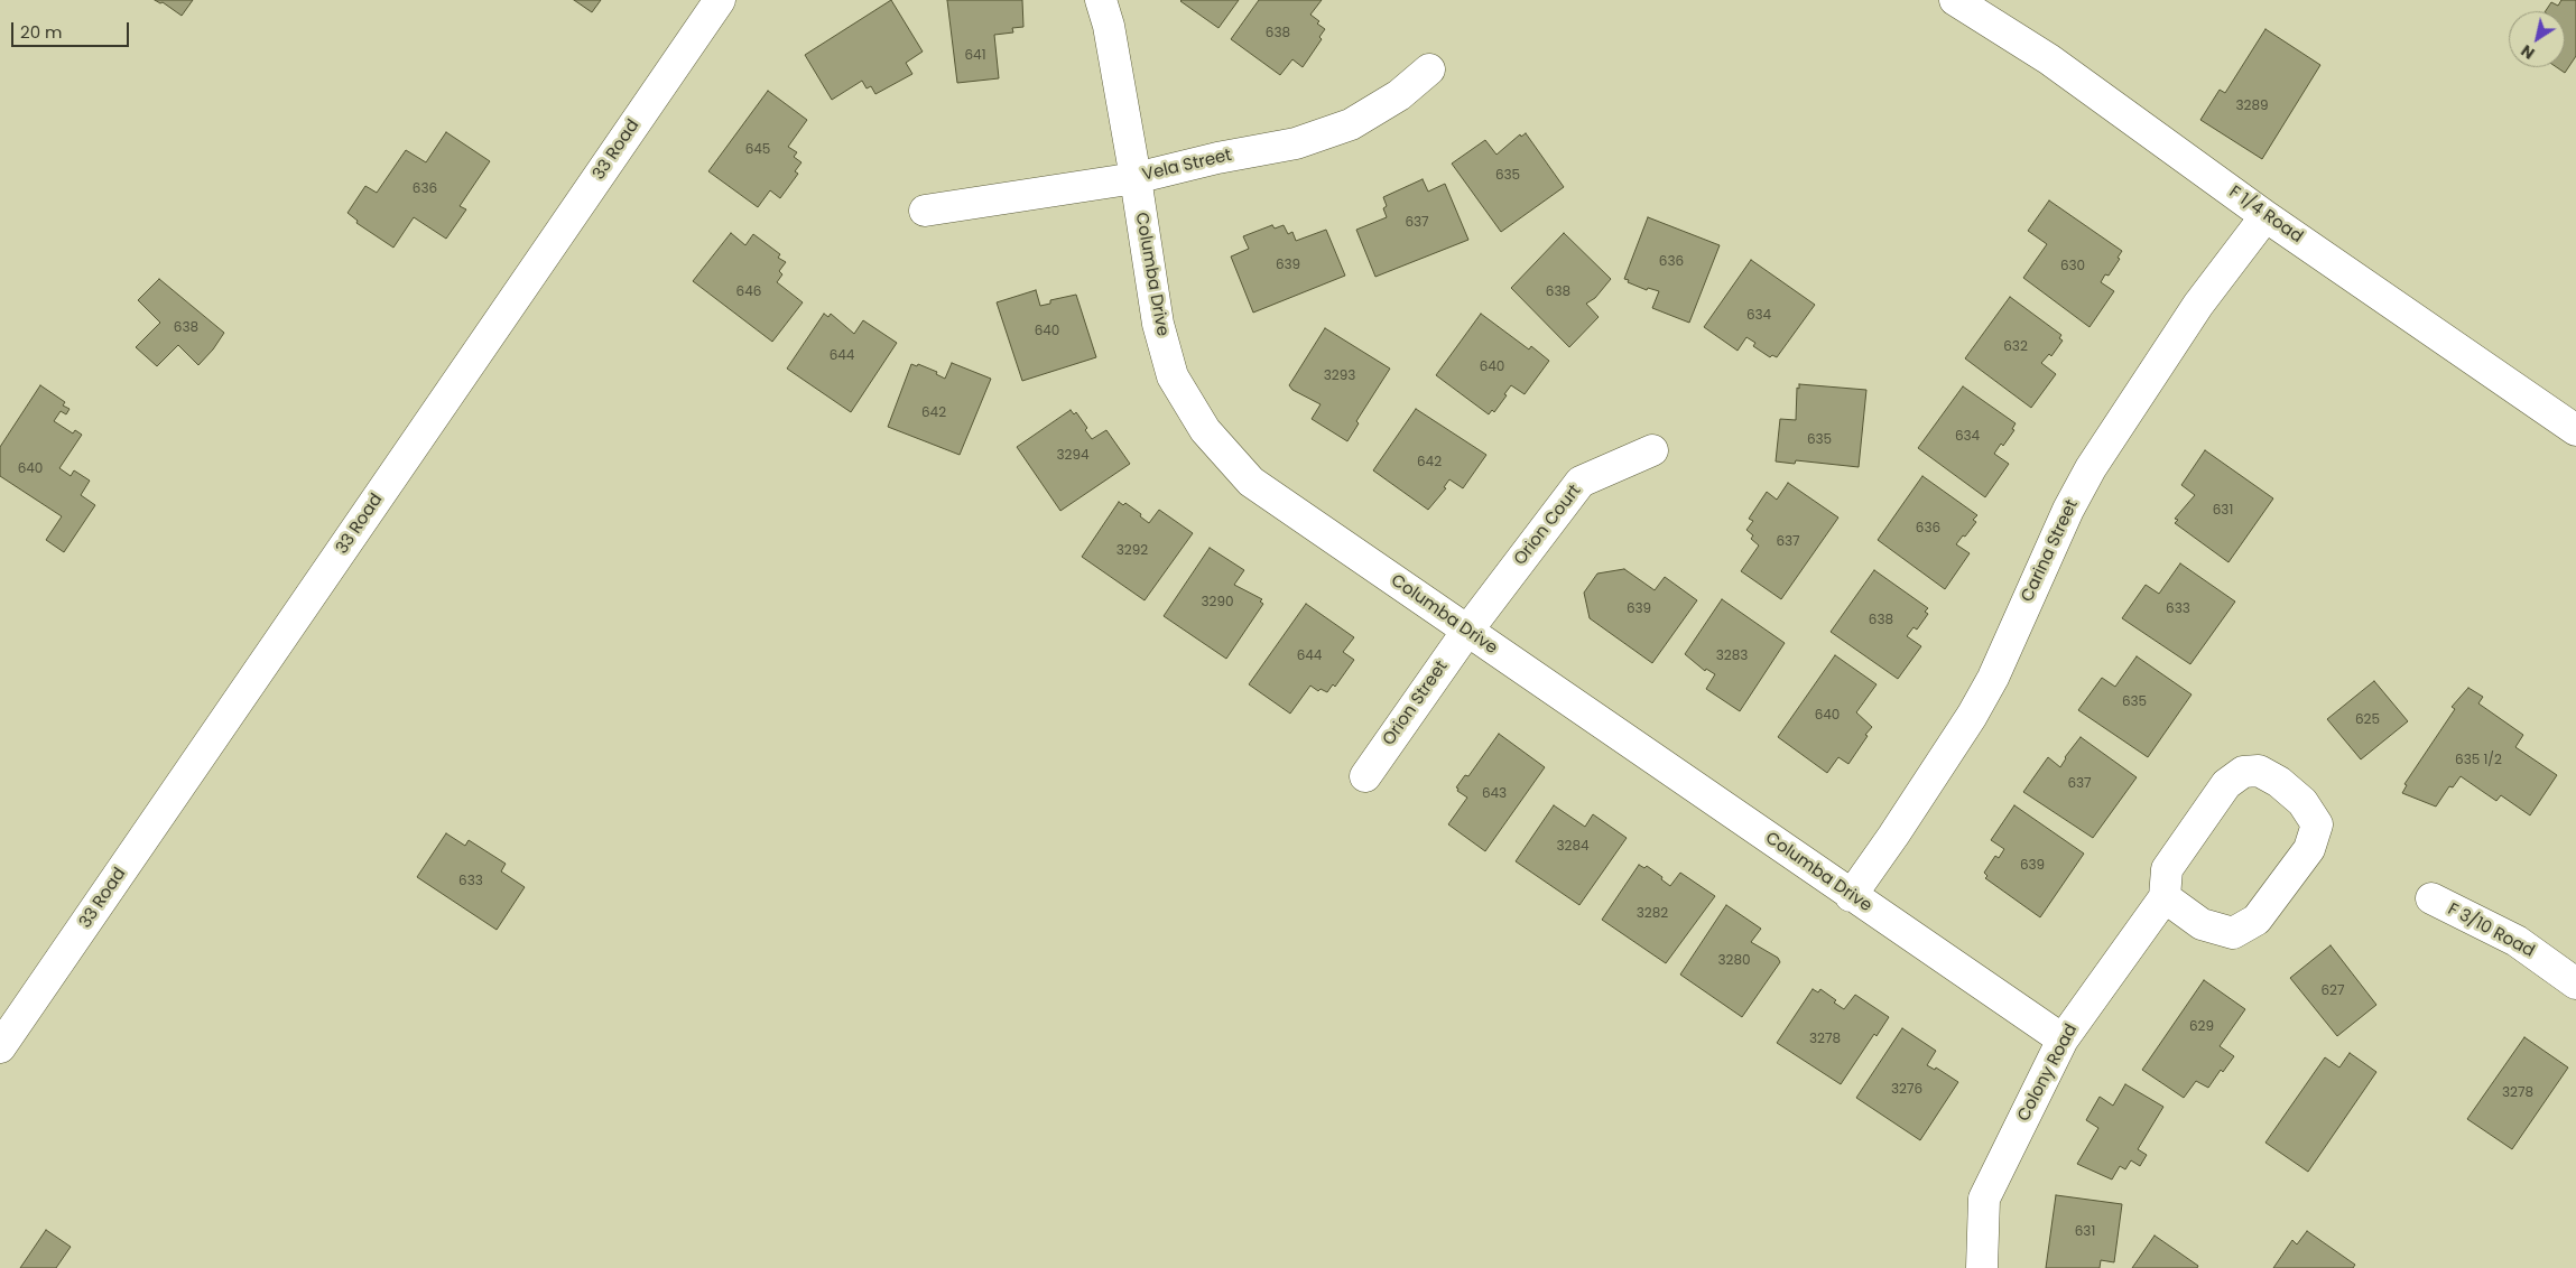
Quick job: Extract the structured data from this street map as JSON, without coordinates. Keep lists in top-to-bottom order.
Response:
{
  "streets": {
    "street": [
      "33 Road",
      "Vela Street",
      "F 1/4 Road",
      "Columba Drive",
      "Orion Court",
      "Carina Street",
      "Orion Street",
      "F 3/10 Road",
      "Colony Road"
    ]
  },
  "crossings": [
    ["Vela Street", "Columba Drive"],
    ["F 1/4 Road", "Carina Street"],
    ["Columba Drive", "Orion Court"],
    ["Columba Drive", "Carina Street"],
    ["Columba Drive", "Orion Street"],
    ["Columba Drive", "Colony Road"],
    ["Orion Court", "Orion Street"]
  ],
  "house_numbers": [
    "638",
    "641",
    "3289",
    "645",
    "635",
    "636",
    "637",
    "636",
    "639",
    "630",
    "646",
    "638",
    "634",
    "638",
    "640",
    "632",
    "644",
    "640",
    "3293",
    "642",
    "634",
    "635",
    "3294",
    "642",
    "640",
    "631",
    "636",
    "637",
    "3292",
    "3290",
    "639",
    "633",
    "638",
    "644",
    "3283",
    "635",
    "640",
    "625",
    "635 1/2",
    "637",
    "643",
    "3284",
    "639",
    "633",
    "3282",
    "3280",
    "627",
    "629",
    "3278",
    "3276",
    "3278",
    "631"
  ],
  "scale_bar": "20 m",
  "north": "bottom left"
}
